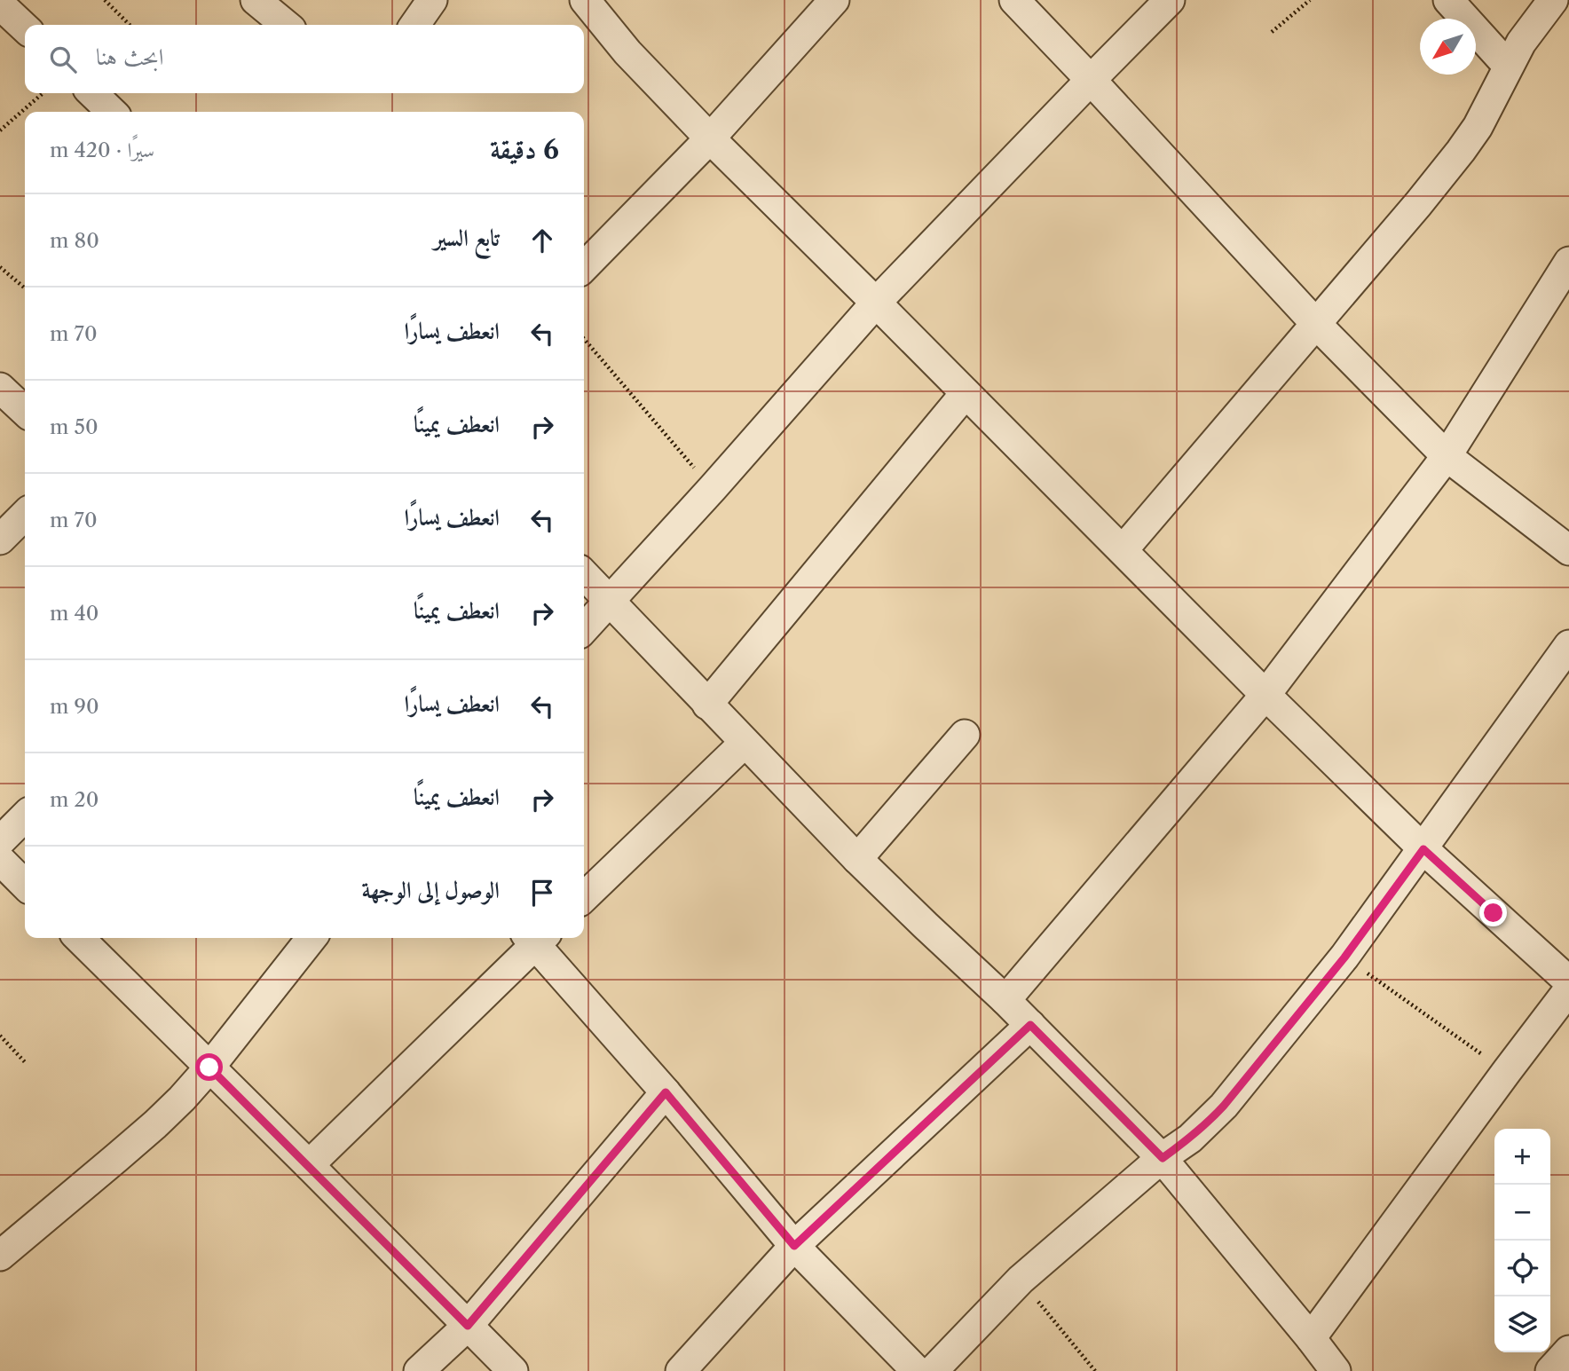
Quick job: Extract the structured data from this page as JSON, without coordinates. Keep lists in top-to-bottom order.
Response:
{
  "north": "bottom left",
  "page": {
    "search": "ابحث هنا",
    "heading": ["6 دقيقة", "سيرًا · 420 m"],
    "list": [
      ["تابع السير", "80 m"],
      ["انعطف يسارًا", "70 m"],
      ["انعطف يمينًا", "50 m"],
      ["انعطف يسارًا", "70 m"],
      ["انعطف يمينًا", "40 m"],
      ["انعطف يسارًا", "90 m"],
      ["انعطف يمينًا", "20 m"],
      "الوصول إلى الوجهة"
    ],
    "map_buttons": ["+", "−"]
  }
}
